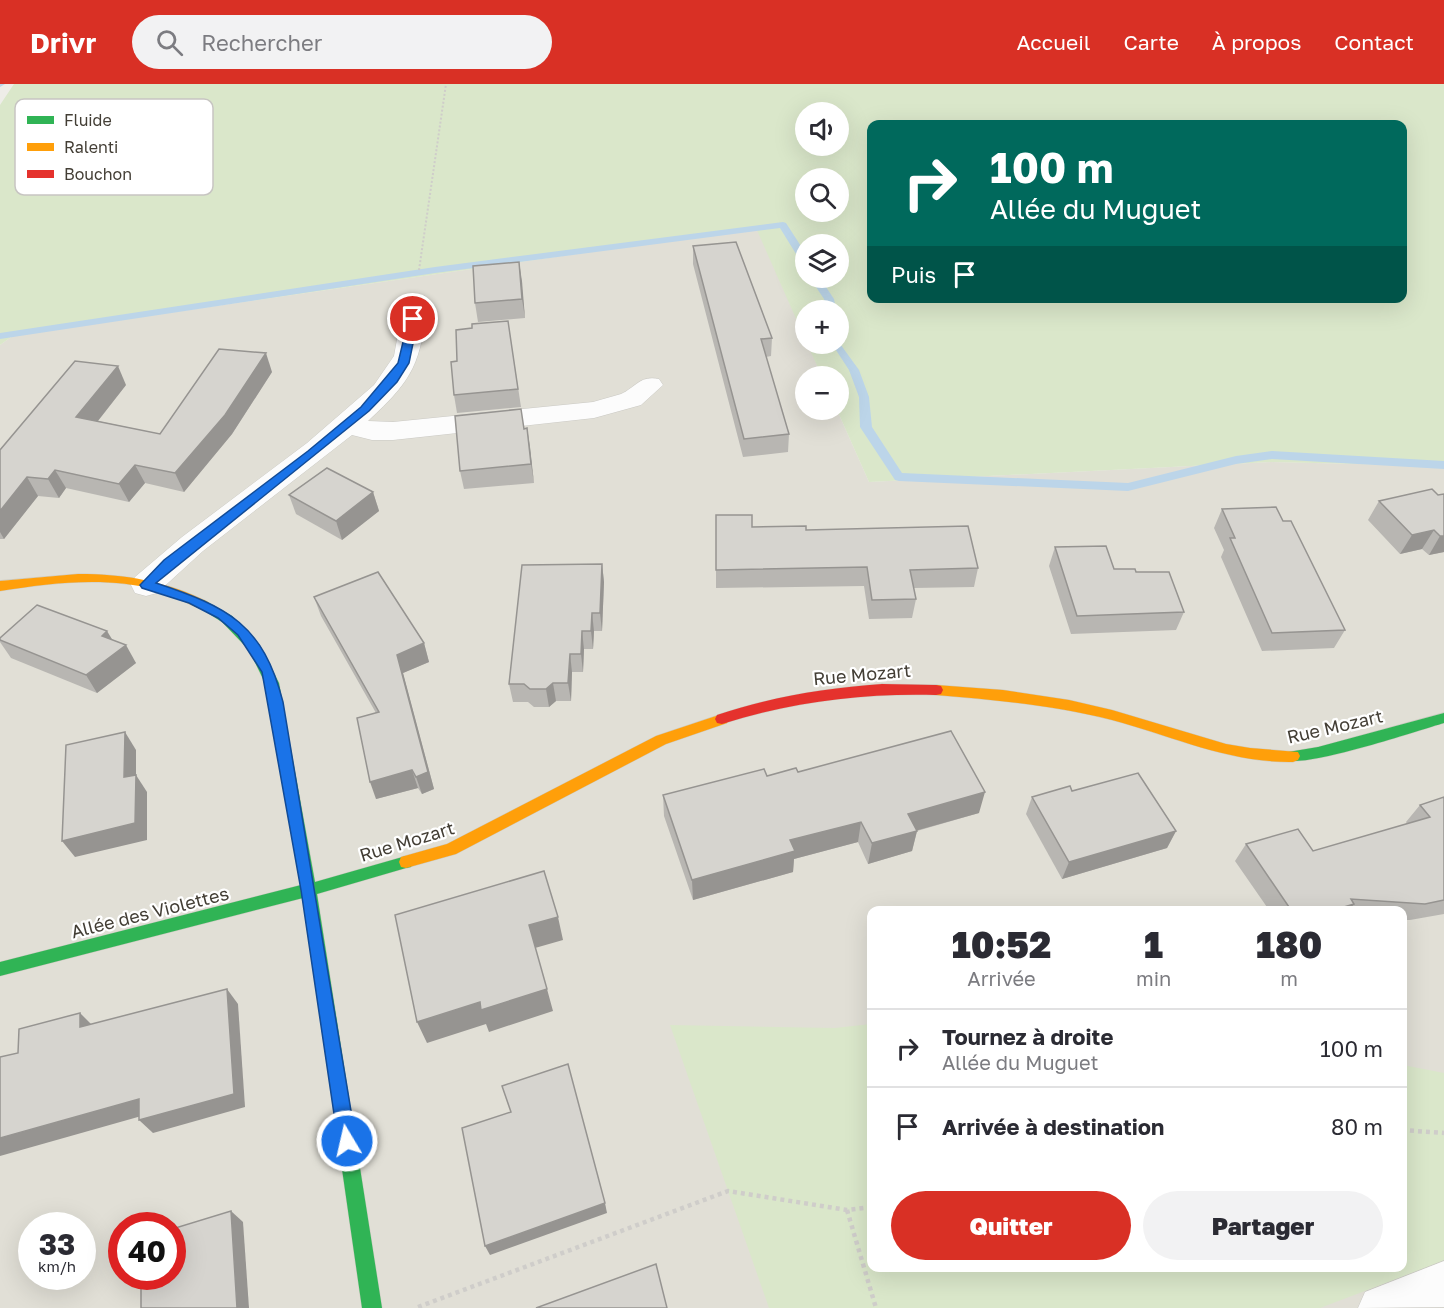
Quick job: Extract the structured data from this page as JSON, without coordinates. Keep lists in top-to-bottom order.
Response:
{
  "streets": {
    "street": ["Rue Mozart", "Allée des Violettes"]
  },
  "crossings": [
    ["Rue Mozart", "Allée des Violettes"]
  ],
  "legend": ["Fluide", "Ralenti", "Bouchon"],
  "page": {
    "header": "Drivr",
    "search": "Rechercher",
    "nav": [
      "Accueil",
      "Carte",
      "À propos",
      "Contact"
    ],
    "map_buttons": ["+", "−"],
    "turn": ["100 m", "Allée du Muguet"],
    "then": "Puis",
    "eta": [
      "10:52",
      "Arrivée",
      "1",
      "min",
      "180",
      "m"
    ],
    "list": [
      {
        "name": "Tournez à droite",
        "note": "Allée du Muguet",
        "value": "100 m"
      },
      {
        "name": "Arrivée à destination",
        "value": "80 m"
      }
    ],
    "buttons": ["Quitter", "Partager"],
    "speed": "33 km/h",
    "limit": "40"
  }
}
